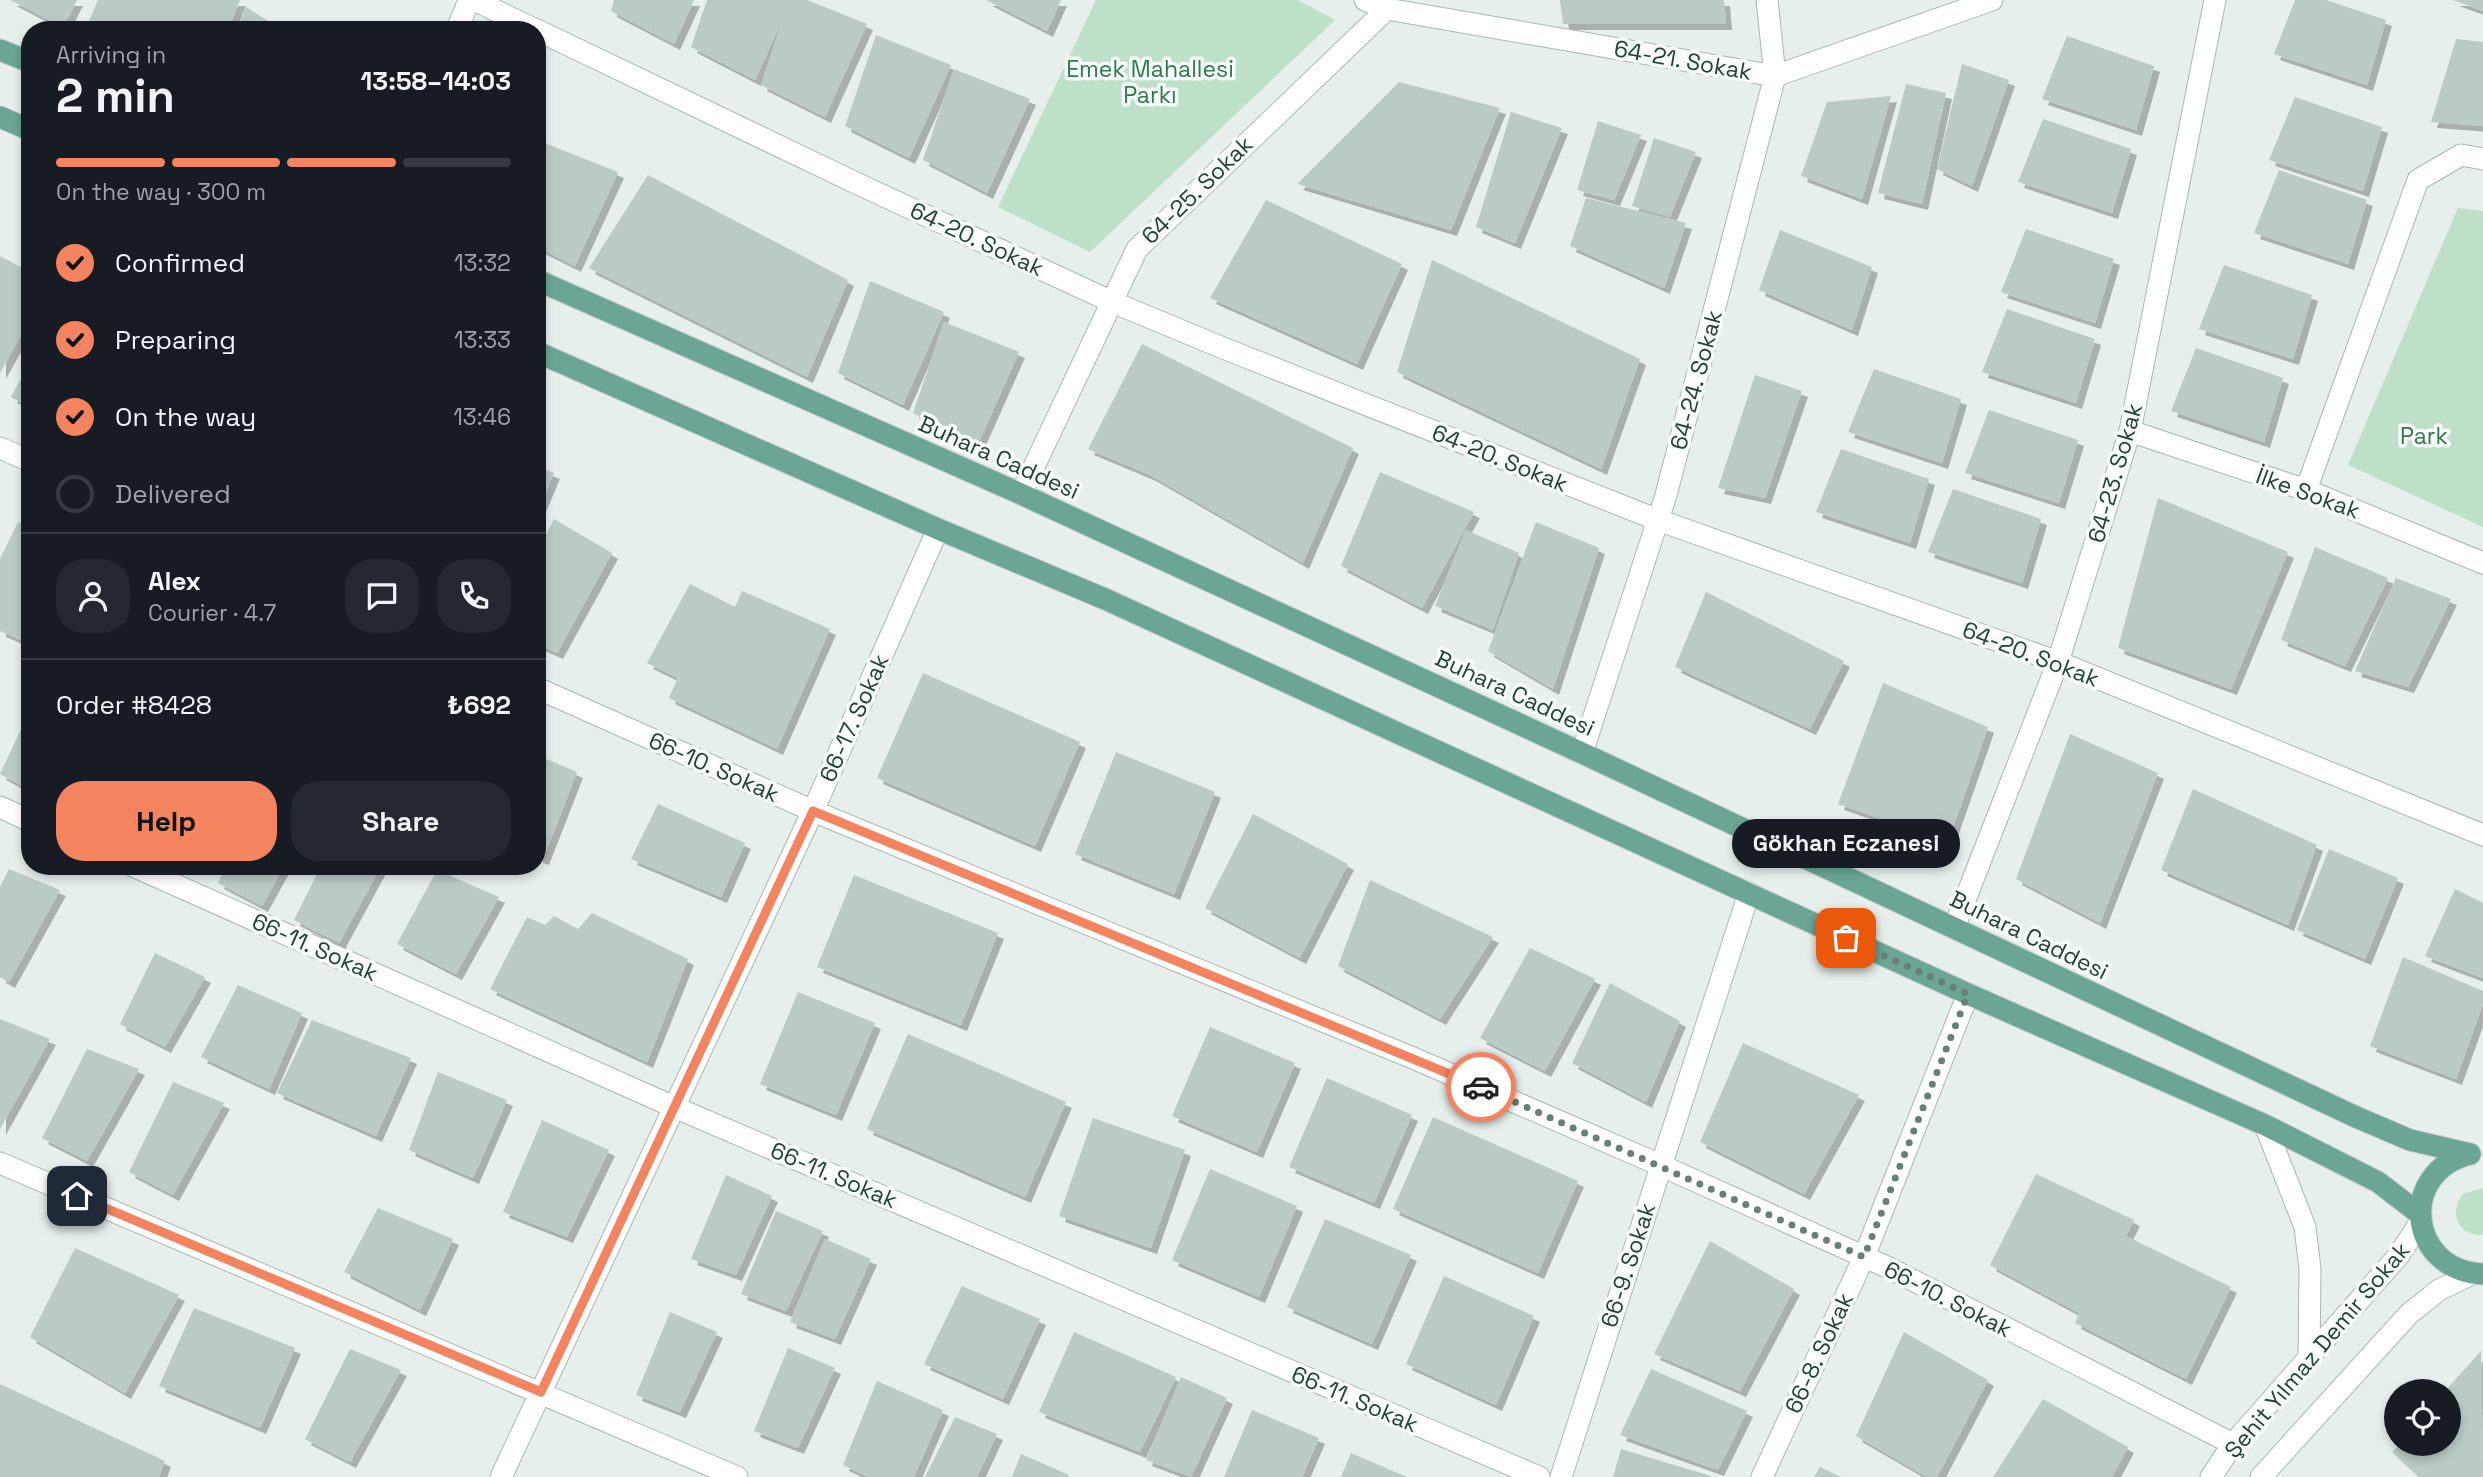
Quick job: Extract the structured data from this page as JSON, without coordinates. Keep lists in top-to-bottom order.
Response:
{
  "streets": {
    "main road": ["Buhara Caddesi"],
    "street": [
      "64-21. Sokak",
      "64-25. Sokak",
      "64-20. Sokak",
      "64-24. Sokak",
      "64-23. Sokak",
      "İlke Sokak",
      "66-17. Sokak",
      "66-10. Sokak",
      "66-11. Sokak",
      "66-9. Sokak",
      "Şehit Yılmaz Demir Sokak",
      "66-8. Sokak"
    ]
  },
  "crossings": [
    ["64-21. Sokak", "64-25. Sokak"],
    ["64-21. Sokak", "64-24. Sokak"],
    ["64-25. Sokak", "64-20. Sokak"],
    ["64-25. Sokak", "Buhara Caddesi"],
    ["64-20. Sokak", "64-24. Sokak"],
    ["64-20. Sokak", "64-23. Sokak"],
    ["64-24. Sokak", "Buhara Caddesi"],
    ["Buhara Caddesi", "64-23. Sokak"],
    ["64-23. Sokak", "İlke Sokak"],
    ["66-17. Sokak", "66-10. Sokak"],
    ["66-17. Sokak", "66-11. Sokak"],
    ["66-10. Sokak", "66-9. Sokak"],
    ["66-10. Sokak", "Şehit Yılmaz Demir Sokak"],
    ["66-10. Sokak", "66-8. Sokak"]
  ],
  "parks": ["Emek Mahallesi Parkı", "Park"],
  "places": ["Gökhan Eczanesi"],
  "page": {
    "heading": ["2 min", "Arriving in", "13:58–14:03"],
    "panel": [
      "Alex",
      "Courier · 4.7",
      "Order #8428",
      "₺692"
    ],
    "bar": "On the way · 300 m",
    "list": [
      ["Confirmed", "13:32"],
      ["Preparing", "13:33"],
      ["On the way", "13:46"],
      "Delivered"
    ],
    "buttons": ["Help", "Share"],
    "bubble": "Gökhan Eczanesi"
  }
}
